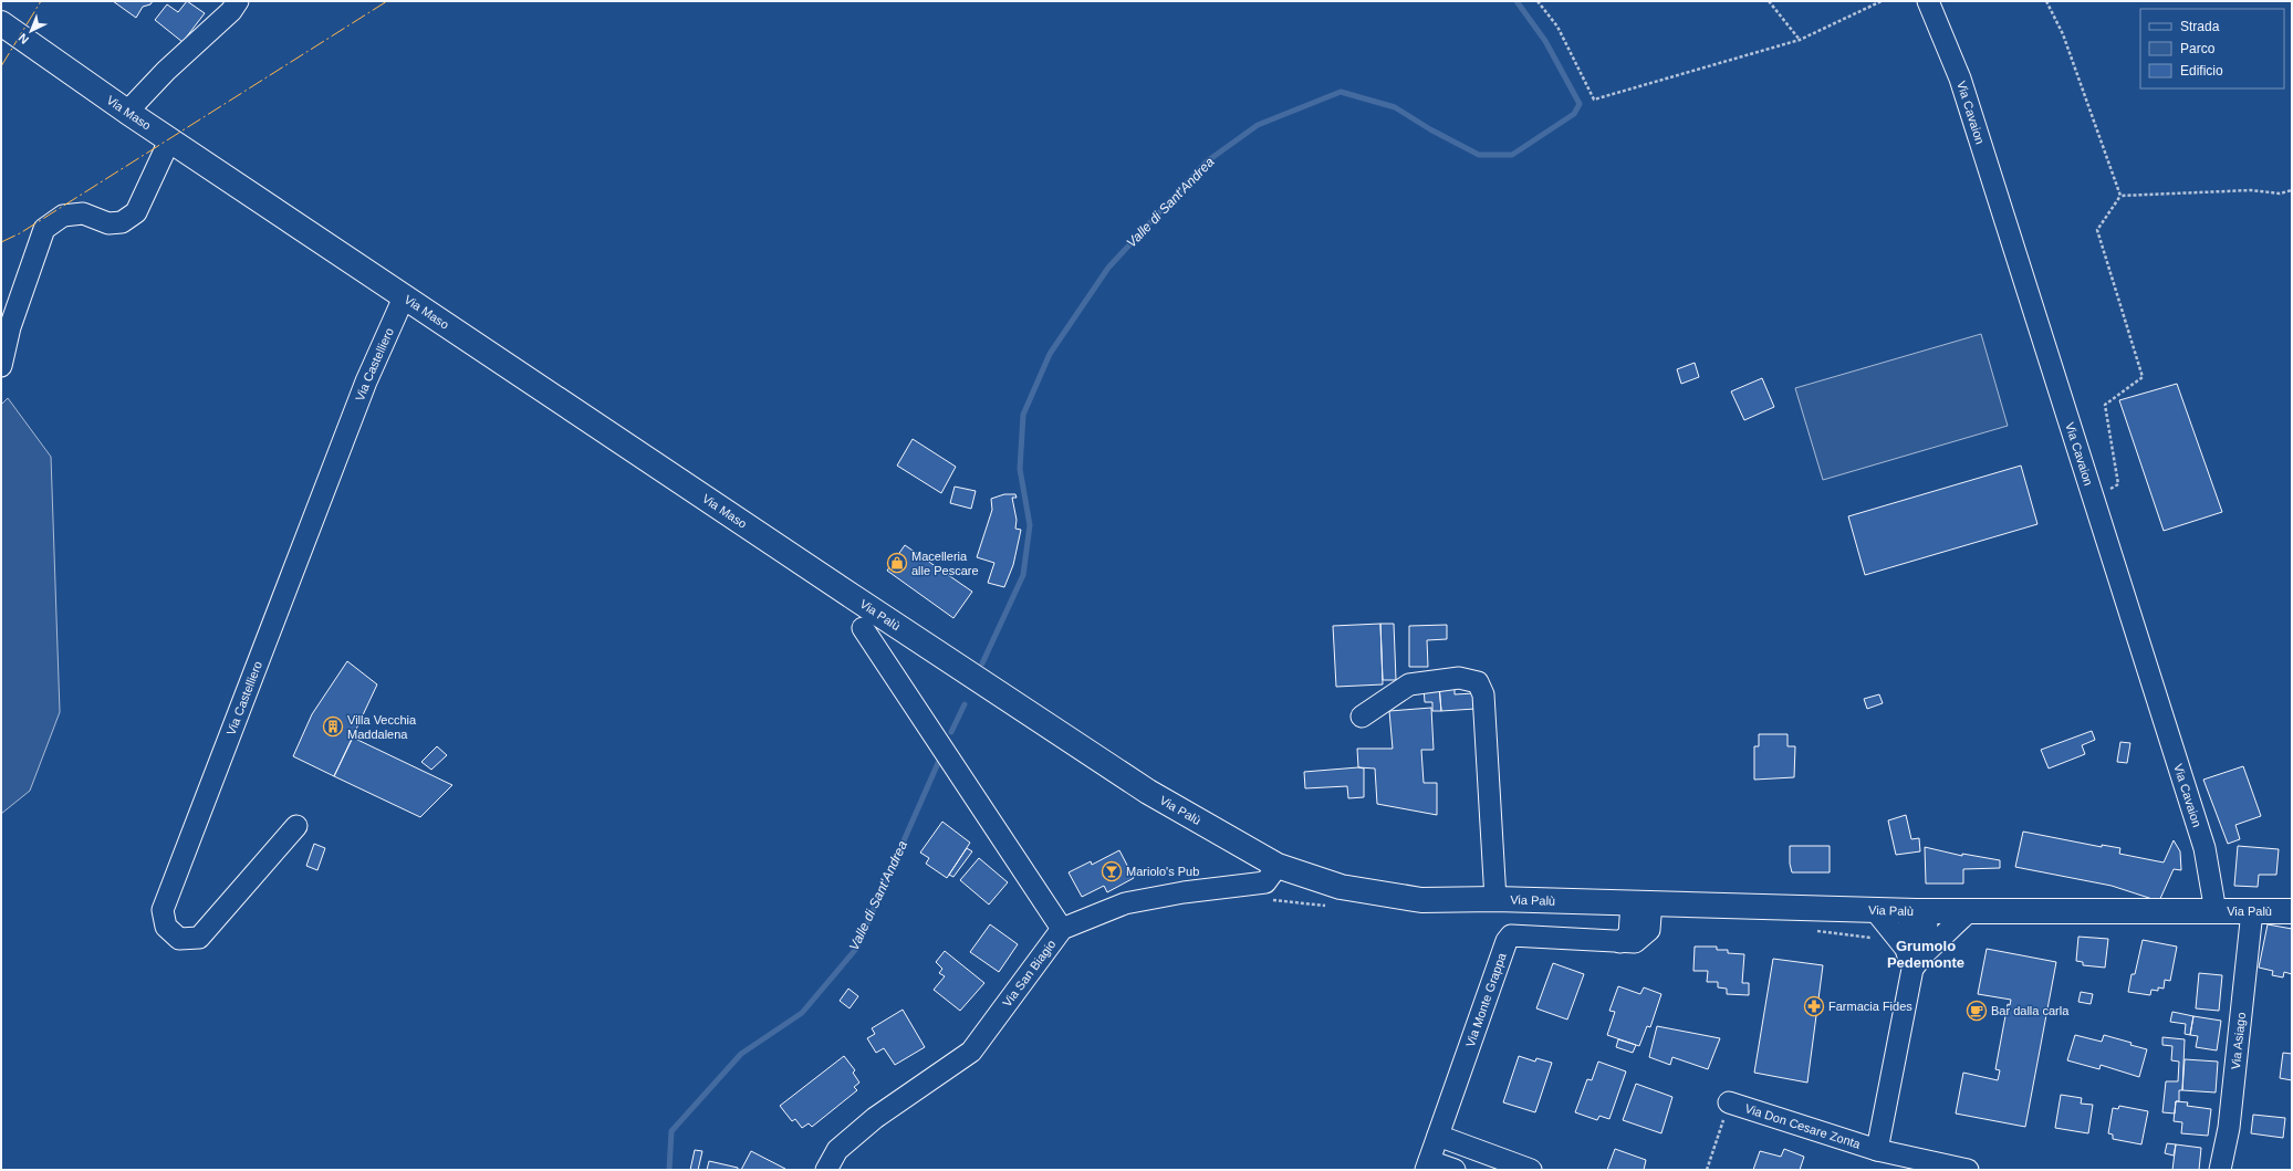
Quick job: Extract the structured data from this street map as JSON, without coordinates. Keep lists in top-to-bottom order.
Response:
{
  "streets": {
    "main road": ["Via Maso", "Via Palù"],
    "street": [
      "Via Cavaion",
      "Via Castelliero",
      "Via San Biagio",
      "Via Monte Grappa",
      "Via Asiago",
      "Via Don Cesare Zonta"
    ]
  },
  "crossings": [
    ["Via Maso", "Via Castelliero"],
    ["Via Maso", "Via Palù"],
    ["Via Cavaion", "Via Palù"],
    ["Via Palù", "Via San Biagio"],
    ["Via Palù", "Via Monte Grappa"],
    ["Via Palù", "Via Asiago"],
    ["Via Palù", "Via Don Cesare Zonta"]
  ],
  "districts": ["Grumolo Pedemonte"],
  "water": ["Valle di Sant'Andrea"],
  "places": {
    "shop": ["Macelleria alle Pescare"],
    "building": ["Villa Vecchia Maddalena"],
    "bar": ["Mariolo's Pub"],
    "pharmacy": ["Farmacia Fides"],
    "cafe": ["Bar dalla carla"]
  },
  "legend": ["Strada", "Parco", "Edificio"],
  "north": "bottom left"
}
